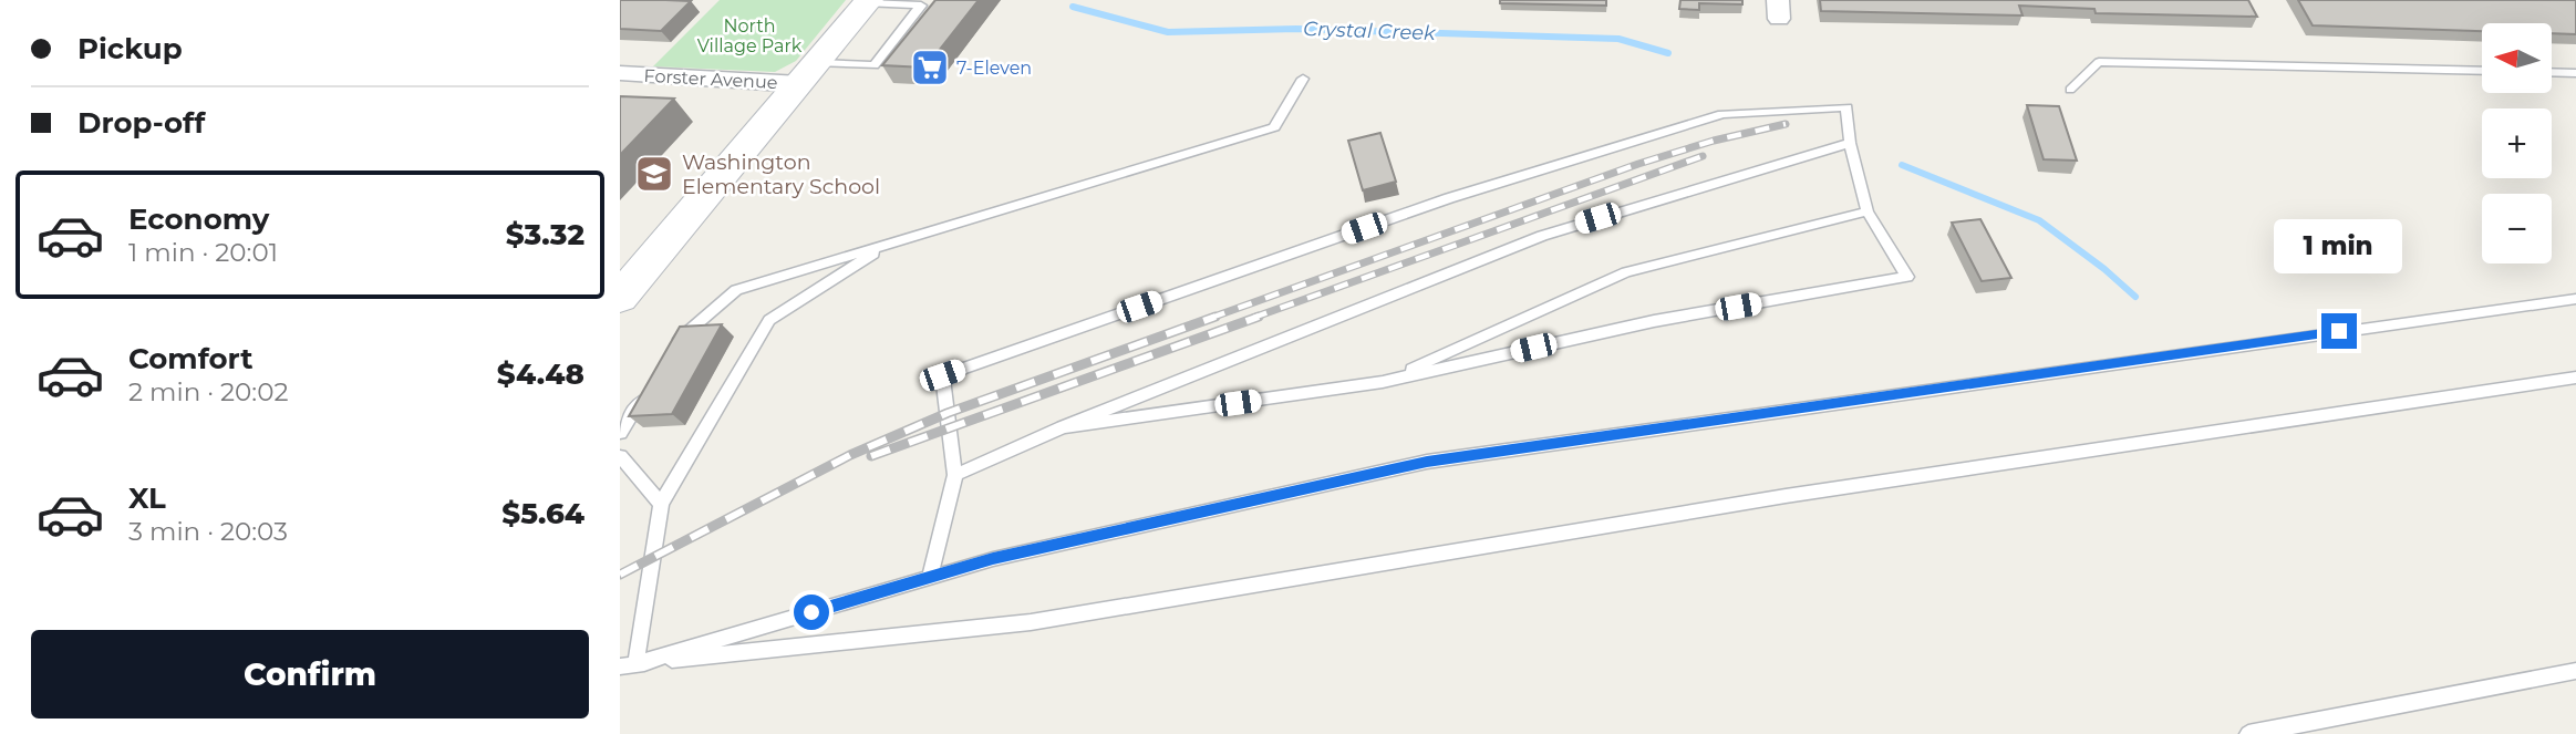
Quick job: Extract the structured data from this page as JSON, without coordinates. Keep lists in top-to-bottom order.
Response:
{
  "streets": {
    "street": ["Forster Avenue"]
  },
  "water": ["Crystal Creek"],
  "parks": ["North Village Park"],
  "places": {
    "supermarket": ["7-Eleven"],
    "school or university": ["Washington Elementary School"]
  },
  "north": "left",
  "page": {
    "banner": ["Pickup", "Drop-off"],
    "map_buttons": ["+", "−"],
    "list": [
      {
        "name": "Economy",
        "note": "1 min · 20:01",
        "value": "$3.32"
      },
      {
        "name": "Comfort",
        "note": "2 min · 20:02",
        "value": "$4.48"
      },
      {
        "name": "XL",
        "note": "3 min · 20:03",
        "value": "$5.64"
      }
    ],
    "bubble": "1 min",
    "buttons": "Confirm"
  }
}
